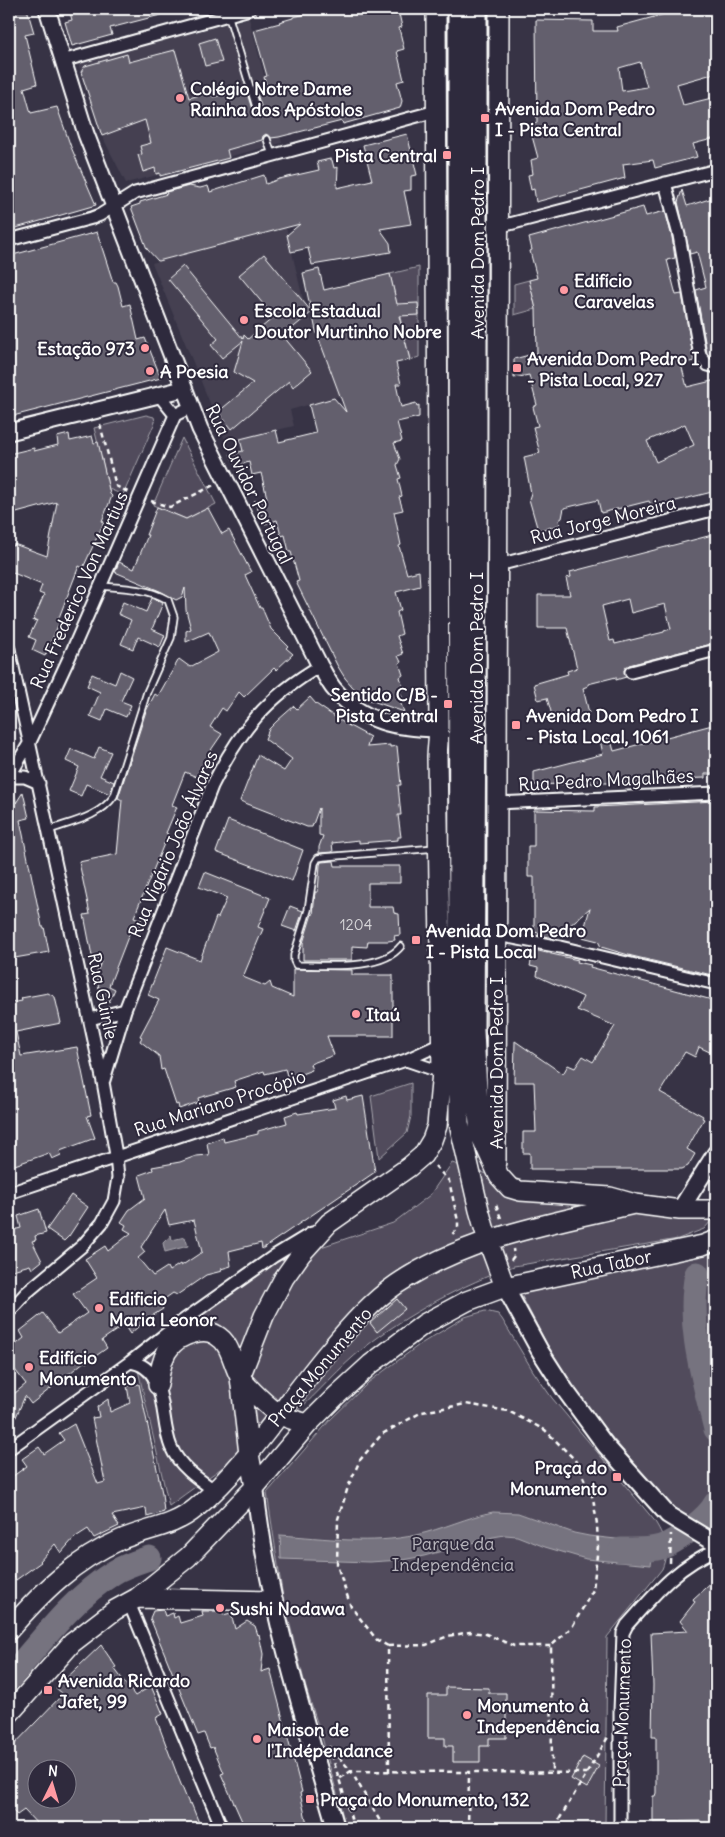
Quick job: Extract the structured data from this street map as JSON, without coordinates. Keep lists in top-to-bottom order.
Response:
{
  "streets": {
    "main road": ["Avenida Dom Pedro I", "Rua Tabor", "Praça Monumento"],
    "street": [
      "Rua Ouvidor Portugal",
      "Rua Jorge Moreira",
      "Rua Frederico Von Martius",
      "Rua Pedro Magalhães",
      "Rua Vigário João Álvares",
      "Rua Guinle",
      "Rua Mariano Procópio"
    ]
  },
  "crossings": [
    ["Avenida Dom Pedro I", "Rua Jorge Moreira"],
    ["Avenida Dom Pedro I", "Rua Pedro Magalhães"],
    ["Avenida Dom Pedro I", "Praça Monumento"],
    ["Rua Ouvidor Portugal", "Rua Vigário João Álvares"],
    ["Rua Frederico Von Martius", "Rua Guinle"],
    ["Rua Vigário João Álvares", "Rua Guinle"],
    ["Rua Guinle", "Rua Mariano Procópio"],
    ["Rua Tabor", "Praça Monumento"]
  ],
  "parks": ["Parque da Independência"],
  "places": {
    "other": [
      "Colégio Notre Dame Rainha dos Apóstolos",
      "Edifício Caravelas",
      "Escola Estadual Doutor Murtinho Nobre",
      "Estação 973",
      "A Poesia",
      "Itaú",
      "Edificio Maria Leonor",
      "Edifício Monumento",
      "Sushi Nodawa",
      "Monumento à Independência",
      "Maison de l'Indépendance"
    ],
    "transit": [
      "Avenida Dom Pedro I - Pista Central",
      "Pista Central",
      "Avenida Dom Pedro I - Pista Local, 927",
      "Sentido C/B - Pista Central",
      "Avenida Dom Pedro I - Pista Local, 1061",
      "Avenida Dom Pedro I - Pista Local",
      "Praça do Monumento",
      "Avenida Ricardo Jafet, 99",
      "Praça do Monumento, 132"
    ]
  },
  "house_numbers": ["1204"],
  "north": "top"
}
